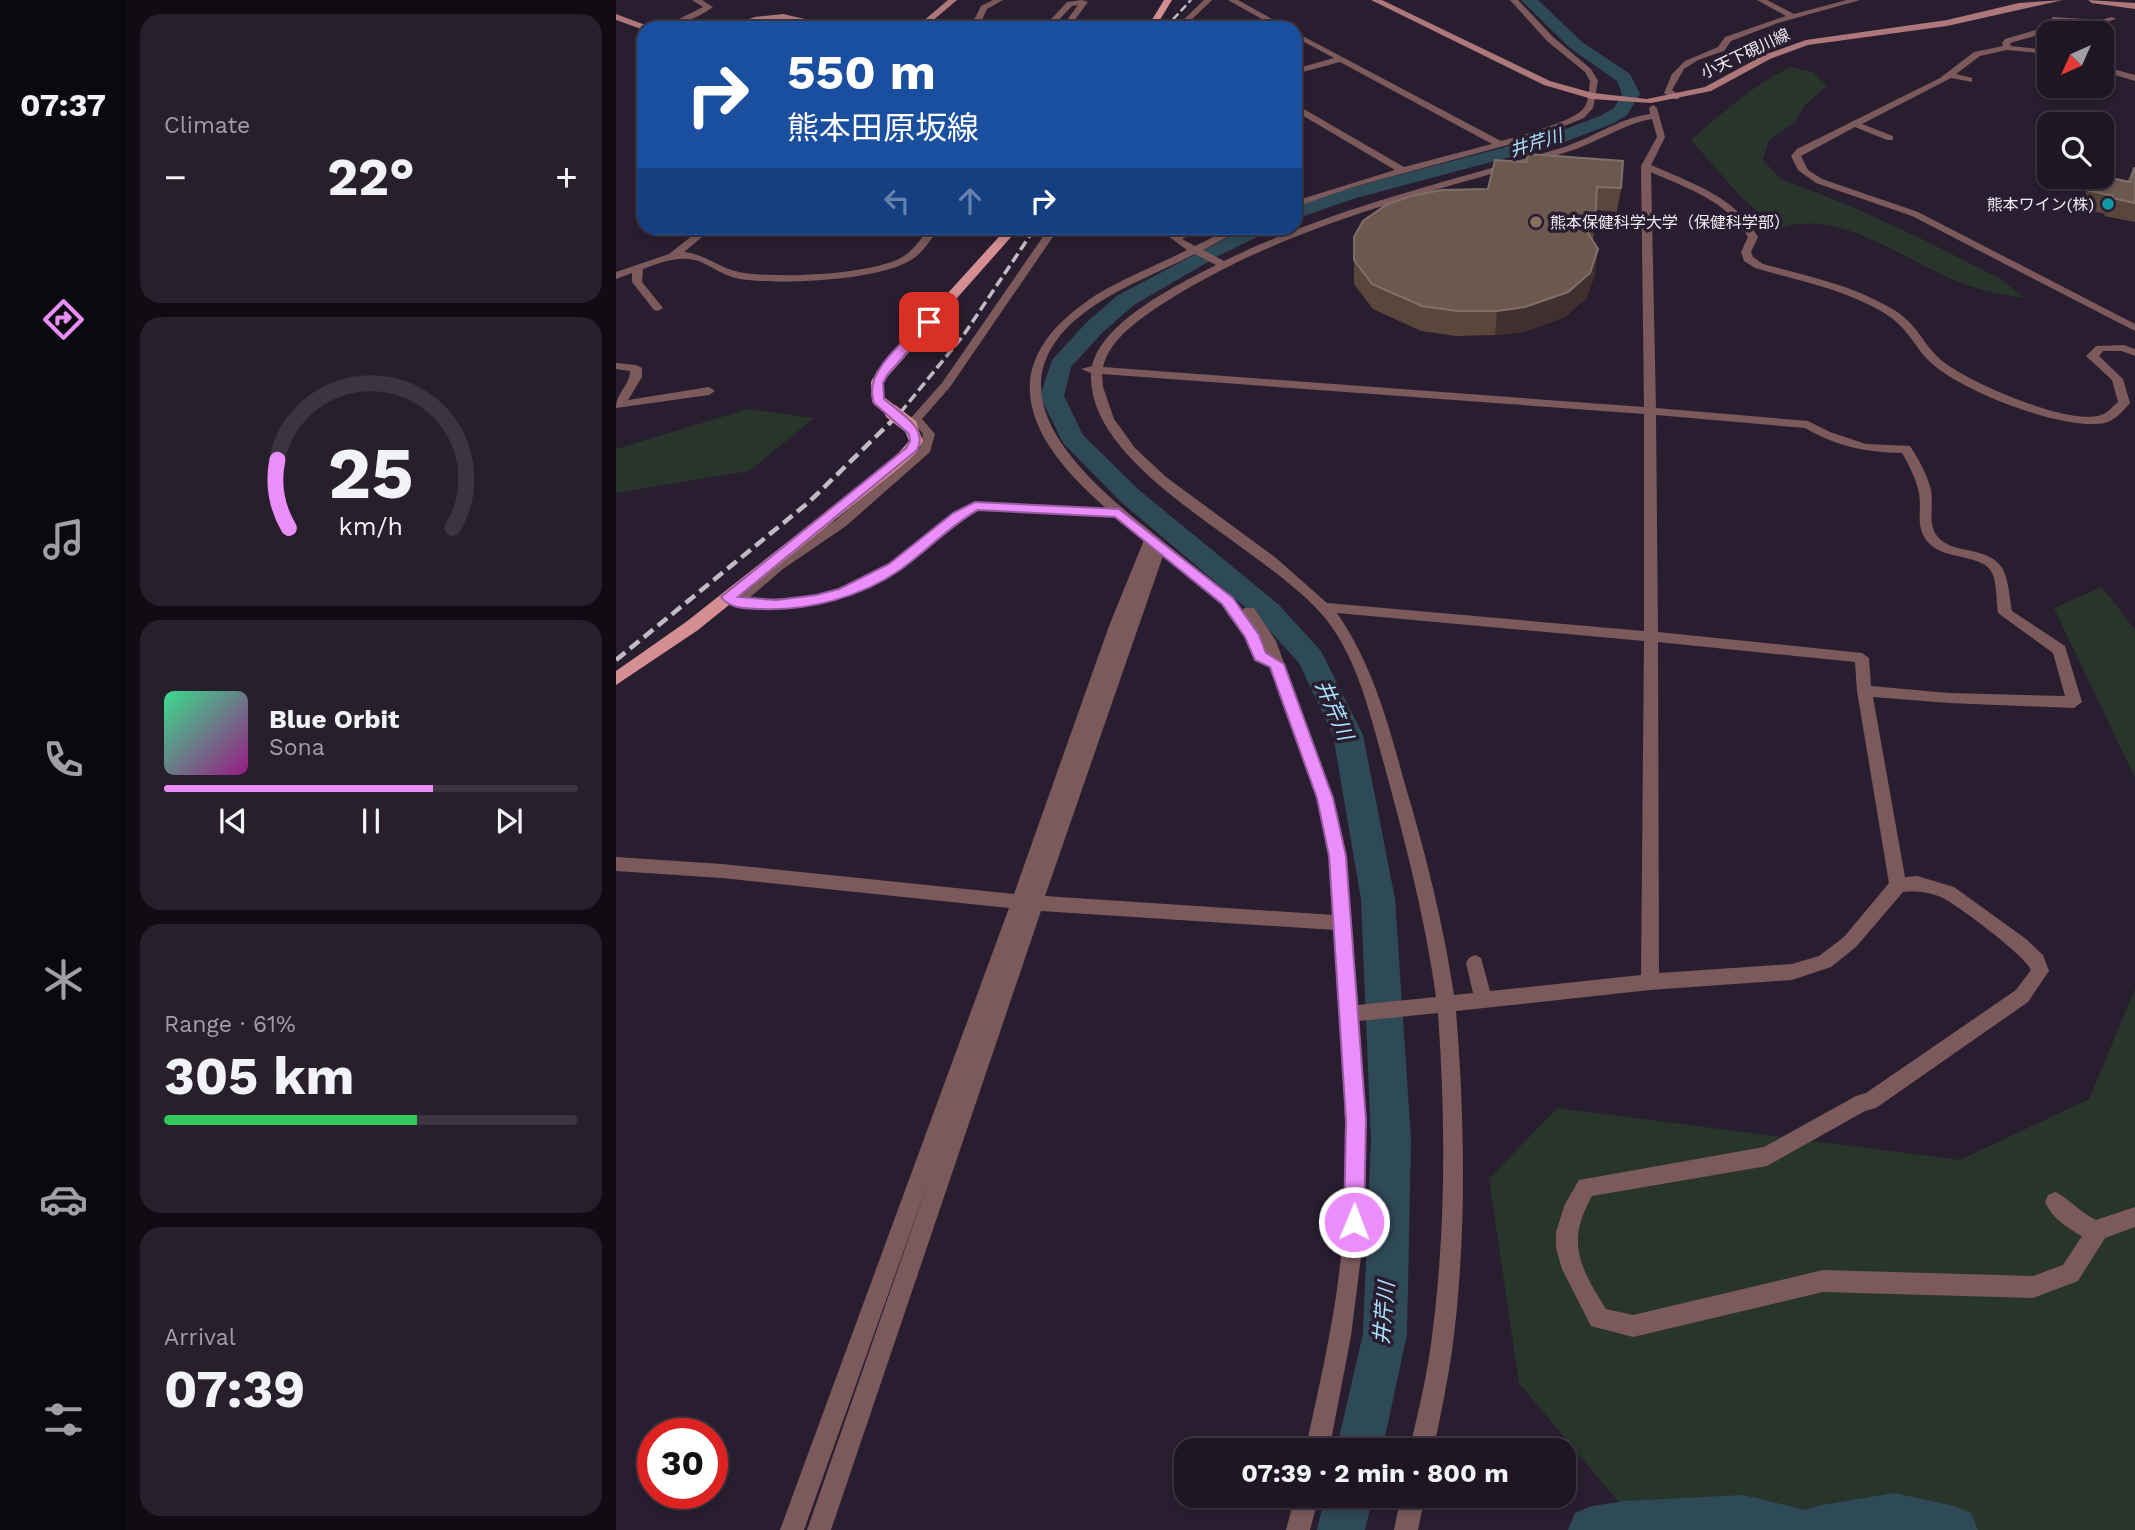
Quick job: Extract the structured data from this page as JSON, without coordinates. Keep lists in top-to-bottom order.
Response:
{
  "streets": {
    "main road": ["小天下硯川線"]
  },
  "water": ["井芹川"],
  "places": ["熊本ワイン(株)", "熊本保健科学大学（保健科学部）"],
  "north": "bottom left",
  "page": {
    "tabs": "07:37",
    "tile": [
      "Climate",
      ["Range · 61%", "305 km"],
      ["Arrival", "07:39"]
    ],
    "turn": ["550 m", "熊本田原坂線"],
    "heat": ["−", "22°", "+"],
    "song": ["Blue Orbit", "Sona"],
    "limit": "30",
    "trip": "07:39 · 2 min · 800 m",
    "gauge": ["25", "km/h"]
  }
}
